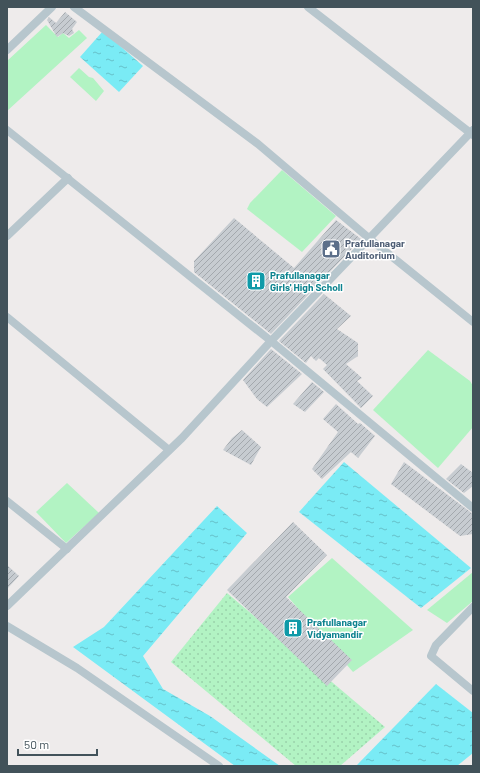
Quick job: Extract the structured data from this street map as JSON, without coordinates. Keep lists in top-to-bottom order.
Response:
{
  "places": {
    "public building": ["Prafullanagar Auditorium"],
    "building": ["Prafullanagar Girls' High Scholl", "Prafullanagar Vidyamandir"]
  },
  "scale_bar": "50 m"
}
